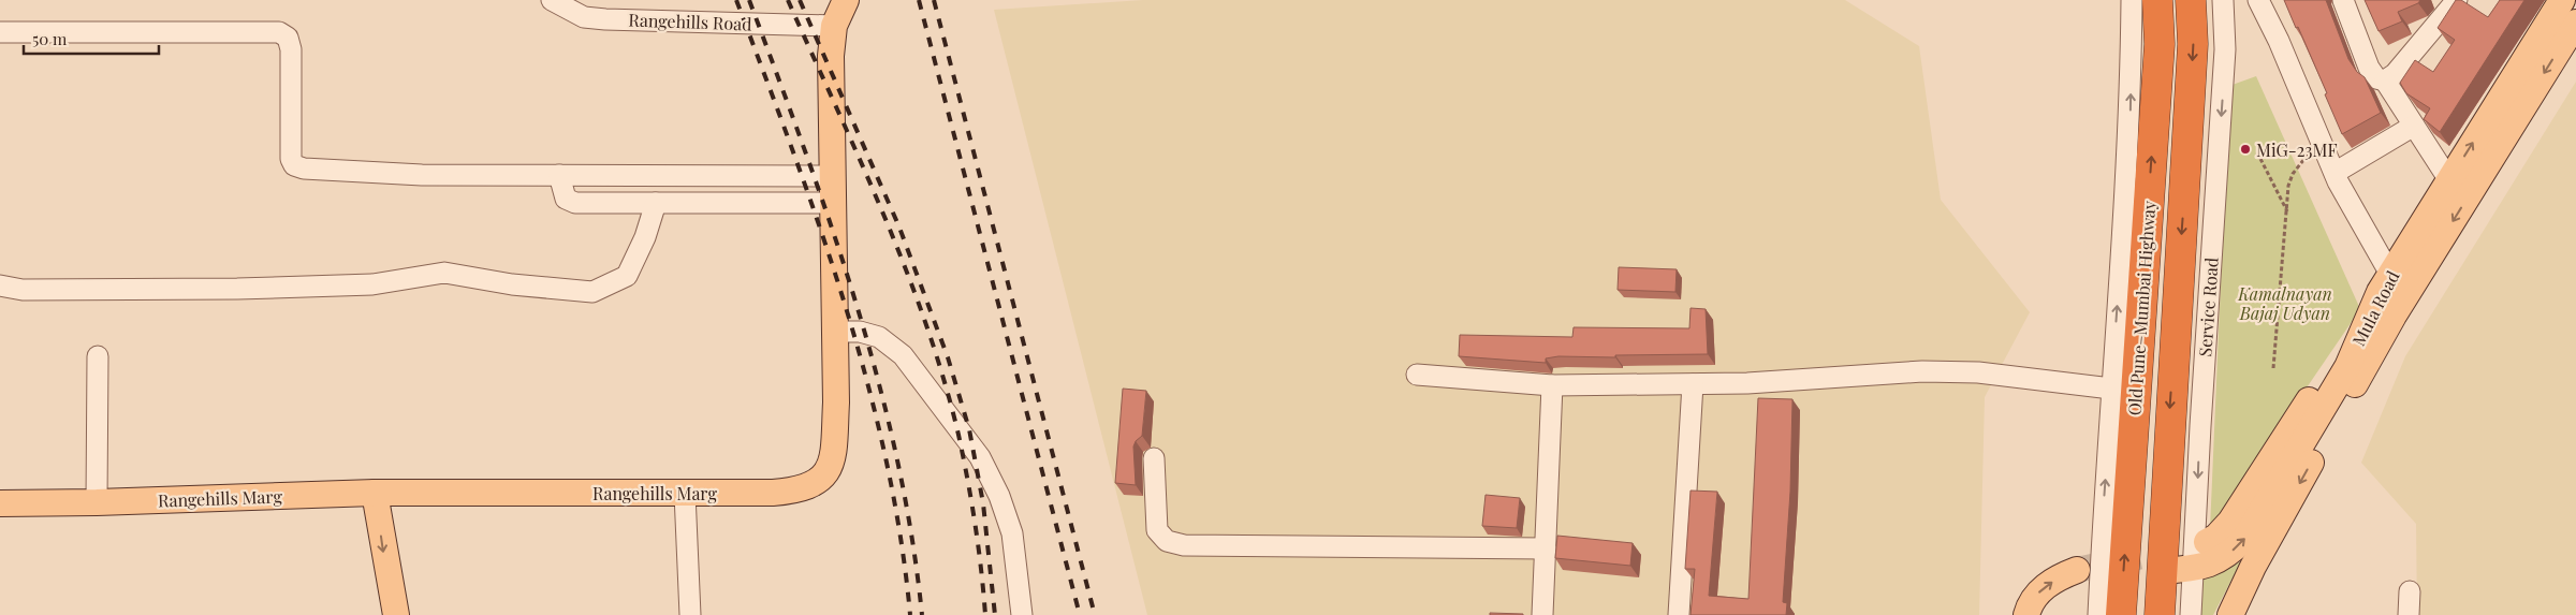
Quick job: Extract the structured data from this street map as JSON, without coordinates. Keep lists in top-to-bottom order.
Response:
{
  "streets": {
    "highway": ["Old Pune–Mumbai Highway"],
    "main road": ["Mula Road", "Rangehills Marg"],
    "street": ["Rangehills Road", "Service Road"]
  },
  "crossings": [
    ["Rangehills Road", "Rangehills Marg"],
    ["Service Road", "Mula Road"],
    ["Old Pune–Mumbai Highway", "Mula Road"]
  ],
  "parks": ["Kamalnayan Bajaj Udyan"],
  "places": ["MiG-23MF"],
  "scale_bar": "50 m"
}
